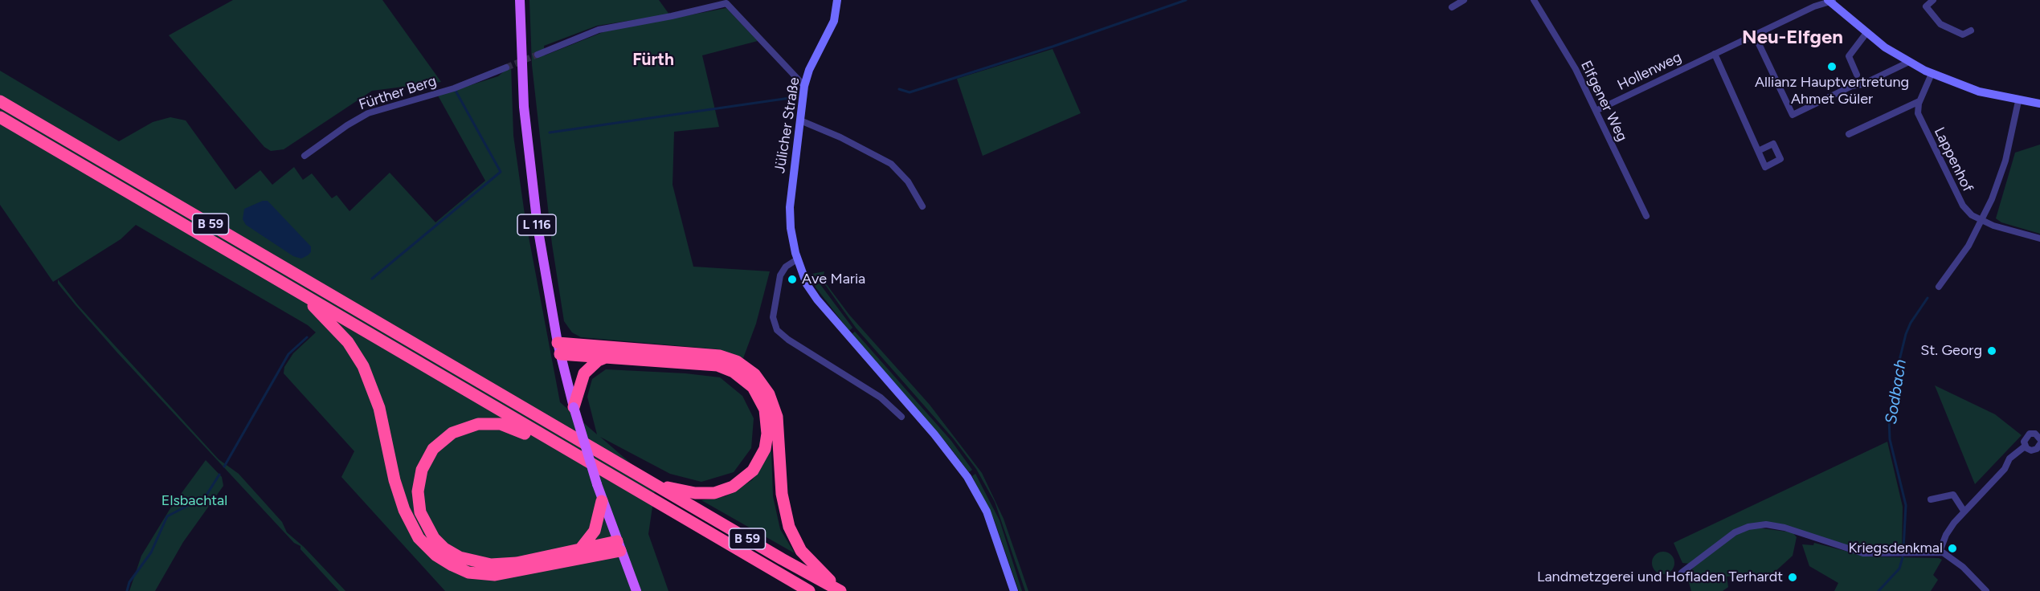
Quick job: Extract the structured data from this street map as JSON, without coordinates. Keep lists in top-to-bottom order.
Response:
{
  "streets": {
    "highway": ["B 59"],
    "main road": ["L 116"],
    "street": [
      "Hollenweg",
      "Fürther Berg",
      "Elfgener Weg",
      "Jülicher Straße",
      "Lappenhof"
    ]
  },
  "crossings": [
    ["Hollenweg", "Elfgener Weg"]
  ],
  "districts": ["Neu-Elfgen", "Fürth"],
  "water": ["Sodbach"],
  "parks": ["Elsbachtal"],
  "places": [
    "Allianz Hauptvertretung Ahmet Güler",
    "Ave Maria",
    "St. Georg",
    "Kriegsdenkmal",
    "Landmetzgerei und Hofladen Terhardt"
  ]
}
